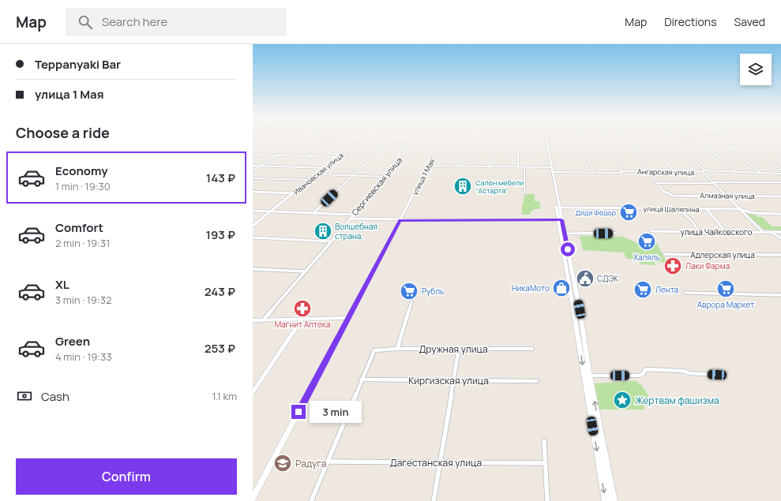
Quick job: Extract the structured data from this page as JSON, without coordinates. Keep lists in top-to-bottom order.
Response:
{
  "streets": {
    "street": [
      "Ангарская улица",
      "Ивановская улица",
      "улица 1 Мая",
      "Сергиевская улица",
      "Алмазная улица",
      "улица Шаляпина",
      "улица Чайковского",
      "Адлерская улица",
      "Дружная улица",
      "Киргизская улица",
      "Дагестанская улица"
    ]
  },
  "crossings": [
    ["Дружная улица", "Киргизская улица"]
  ],
  "places": {
    "building": ["Салон мебели \"Астарта\"", "Волшебная страна."],
    "supermarket": [
      "Дядя Фёдор",
      "Халяль",
      "Аврора Маркет",
      "Лента",
      "Рубль"
    ],
    "pharmacy": ["Лаки Фарма", "Магнит Аптека"],
    "public building": ["СДЭК"],
    "shop": ["НикаМото"],
    "place": ["Жертвам фашизма"],
    "school or university": ["Радуга"]
  },
  "page": {
    "header": "Map",
    "search": "Search here",
    "nav": ["Map", "Directions", "Saved"],
    "banner": ["Teppanyaki Bar", "улица 1 Мая"],
    "heading": "Choose a ride",
    "list": [
      {
        "name": "Economy",
        "note": "1 min · 19:30",
        "value": "143 ₽"
      },
      {
        "name": "Comfort",
        "note": "2 min · 19:31",
        "value": "193 ₽"
      },
      {
        "name": "XL",
        "note": "3 min · 19:32",
        "value": "243 ₽"
      },
      {
        "name": "Green",
        "note": "4 min · 19:33",
        "value": "253 ₽"
      }
    ],
    "pay": ["Cash", "1.1 km"],
    "bubble": "3 min",
    "buttons": "Confirm"
  }
}
